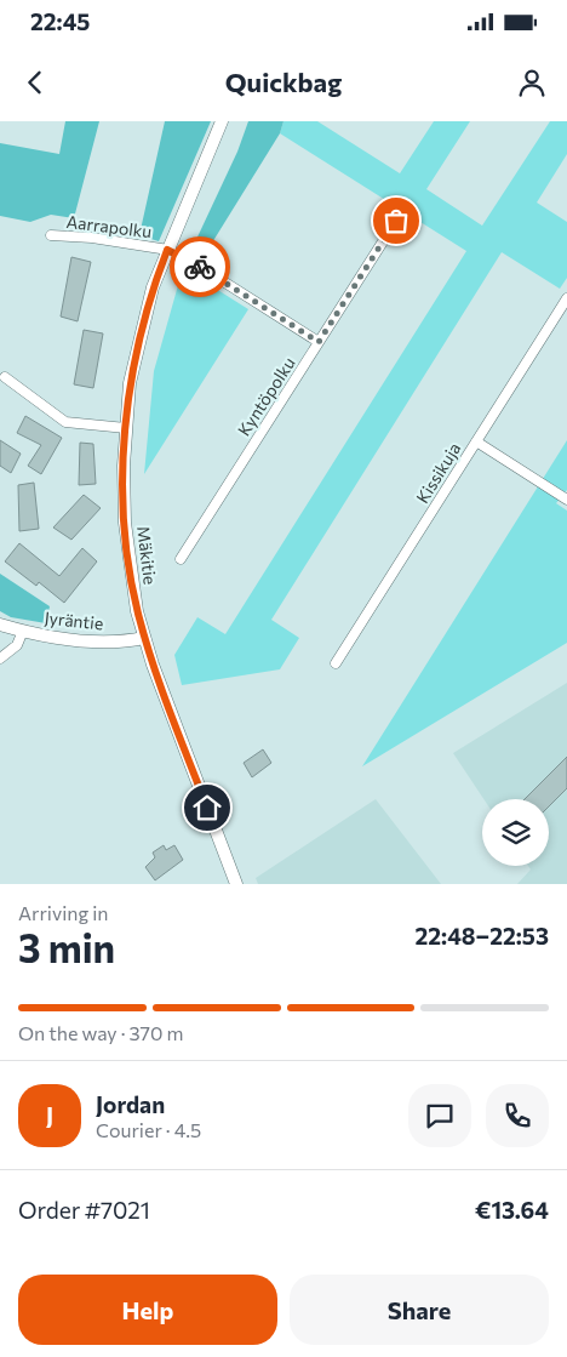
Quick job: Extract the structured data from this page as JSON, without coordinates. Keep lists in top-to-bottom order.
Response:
{
  "streets": {
    "street": [
      "Aarrapolku",
      "Kyntöpolku",
      "Kissikuja",
      "Mäkitie",
      "Jyräntie"
    ]
  },
  "crossings": [
    ["Aarrapolku", "Kyntöpolku"],
    ["Aarrapolku", "Mäkitie"],
    ["Mäkitie", "Jyräntie"]
  ],
  "page": {
    "status": "22:45",
    "header": "Quickbag",
    "heading": ["3 min", "Arriving in", "22:48–22:53"],
    "panel": [
      "Jordan",
      "Courier · 4.5",
      "Order #7021",
      "€13.64"
    ],
    "bar": "On the way · 370 m",
    "round": "J",
    "buttons": ["Help", "Share"]
  }
}
